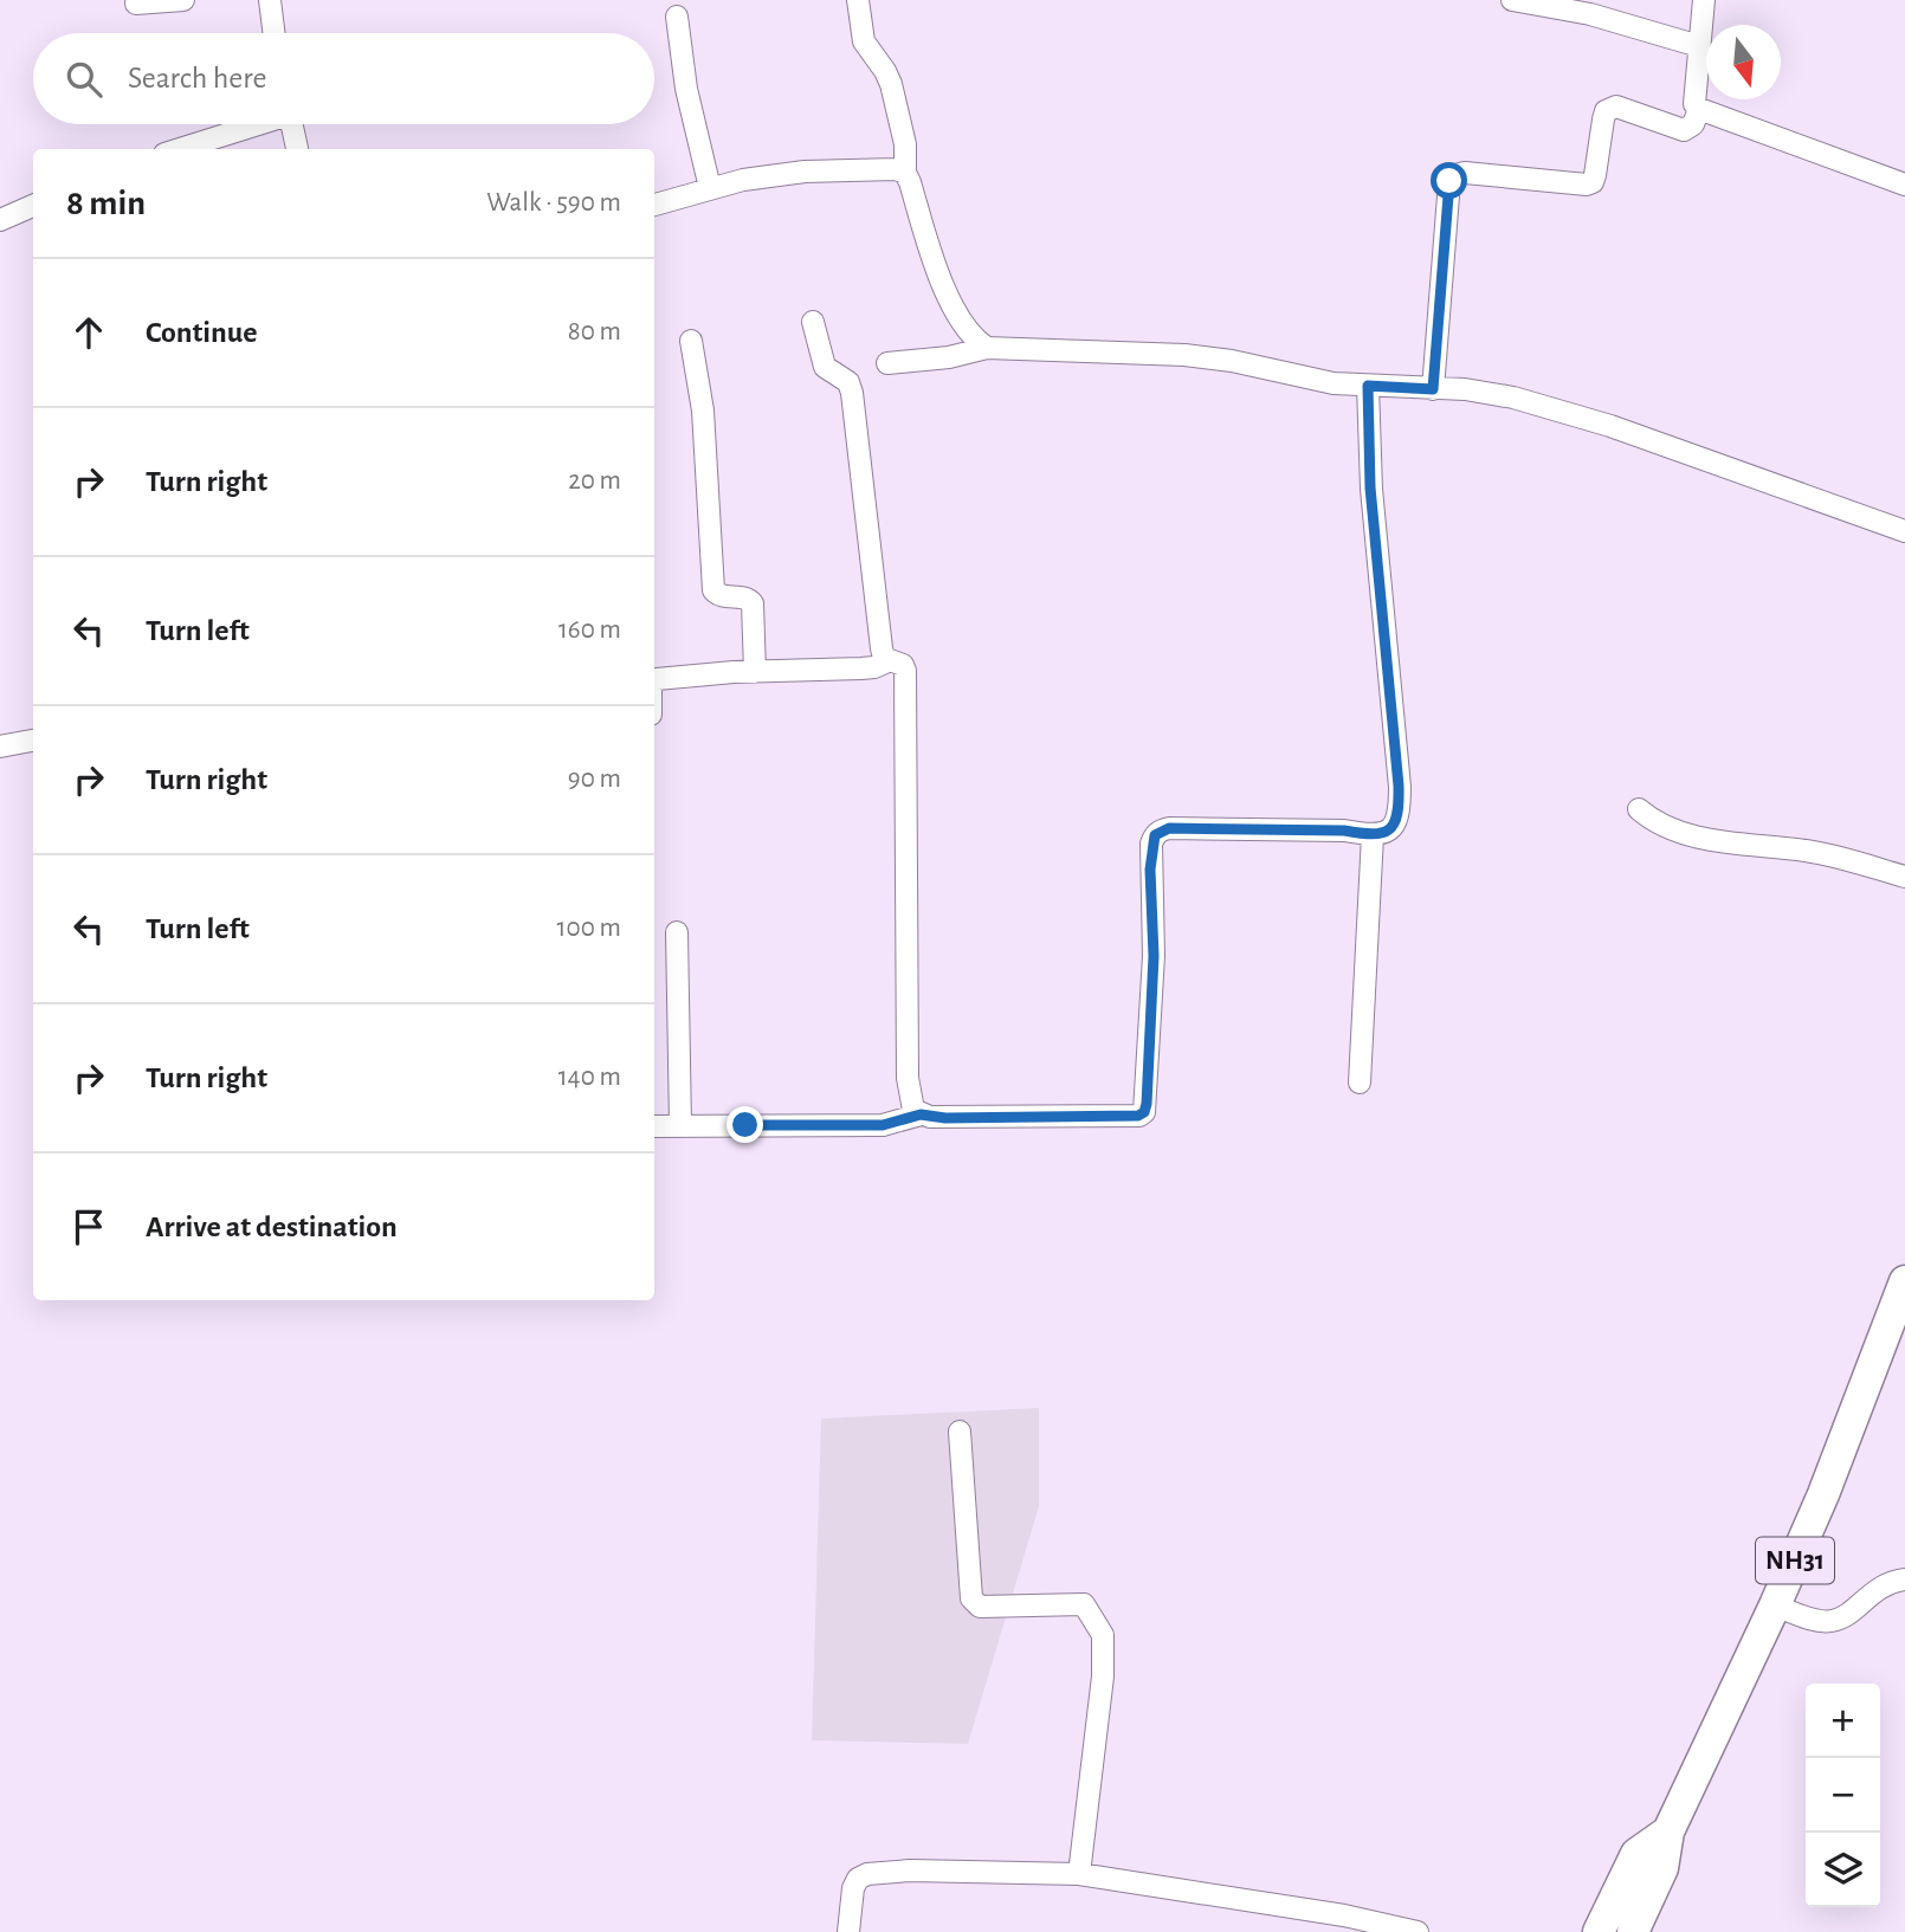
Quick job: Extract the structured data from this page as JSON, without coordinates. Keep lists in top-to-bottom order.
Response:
{
  "streets": {
    "highway": ["NH31"]
  },
  "north": "bottom",
  "page": {
    "search": "Search here",
    "heading": ["8 min", "Walk · 590 m"],
    "list": [
      ["Continue", "80 m"],
      ["Turn right", "20 m"],
      ["Turn left", "160 m"],
      ["Turn right", "90 m"],
      ["Turn left", "100 m"],
      ["Turn right", "140 m"],
      "Arrive at destination"
    ],
    "map_buttons": ["+", "−"]
  }
}
